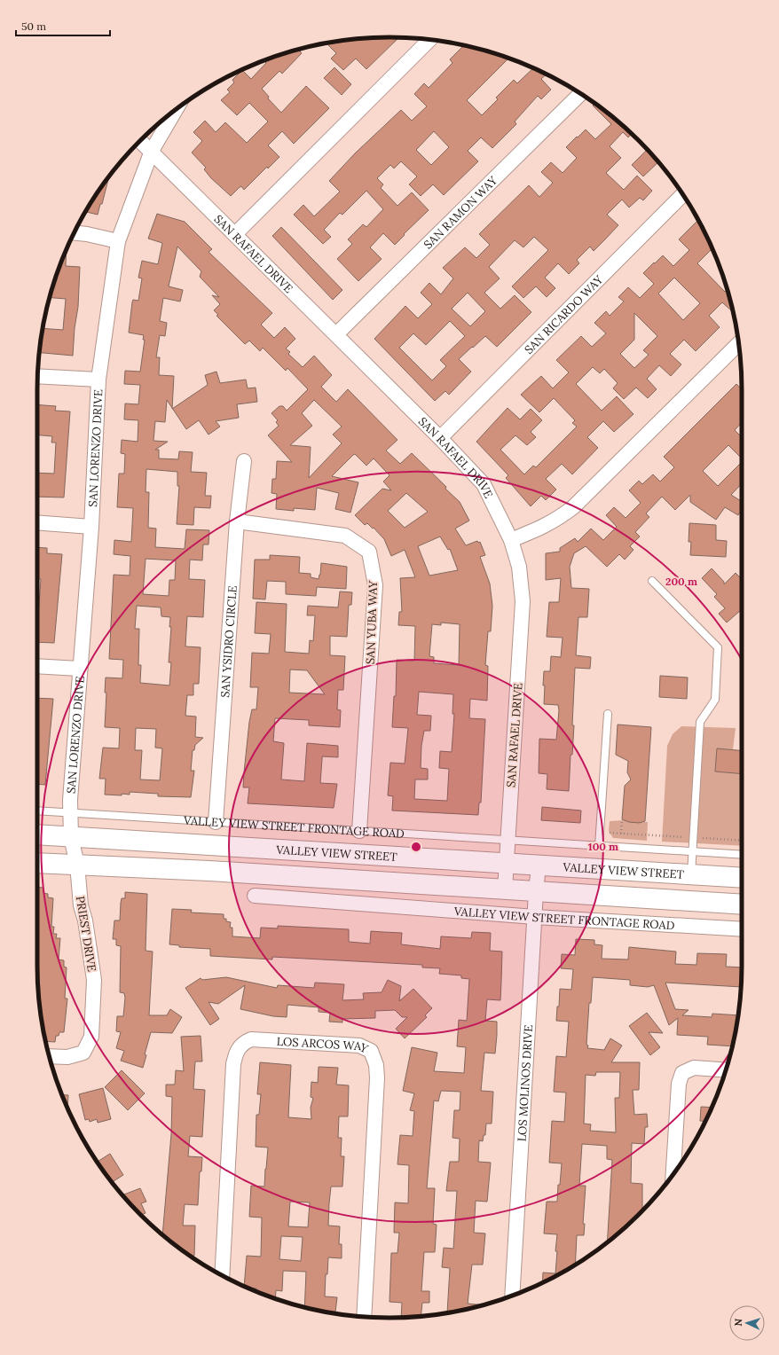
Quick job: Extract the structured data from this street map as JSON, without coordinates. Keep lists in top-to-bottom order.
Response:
{
  "streets": {
    "main road": ["VALLEY VIEW STREET"],
    "street": [
      "SAN RAMON WAY",
      "SAN RAFAEL DRIVE",
      "SAN RICARDO WAY",
      "SAN LORENZO DRIVE",
      "SAN YUBA WAY",
      "SAN YSIDRO CIRCLE",
      "VALLEY VIEW STREET FRONTAGE ROAD",
      "PRIEST DRIVE",
      "LOS ARCOS WAY",
      "LOS MOLINOS DRIVE"
    ]
  },
  "crossings": [
    ["SAN RAMON WAY", "SAN RAFAEL DRIVE"],
    ["SAN RAFAEL DRIVE", "SAN RICARDO WAY"],
    ["SAN RAFAEL DRIVE", "SAN LORENZO DRIVE"],
    ["SAN RAFAEL DRIVE", "VALLEY VIEW STREET FRONTAGE ROAD"],
    ["SAN RAFAEL DRIVE", "VALLEY VIEW STREET"],
    ["SAN LORENZO DRIVE", "VALLEY VIEW STREET FRONTAGE ROAD"],
    ["SAN LORENZO DRIVE", "PRIEST DRIVE"],
    ["SAN YUBA WAY", "SAN YSIDRO CIRCLE"],
    ["SAN YUBA WAY", "VALLEY VIEW STREET FRONTAGE ROAD"],
    ["SAN YSIDRO CIRCLE", "VALLEY VIEW STREET FRONTAGE ROAD"],
    ["VALLEY VIEW STREET FRONTAGE ROAD", "PRIEST DRIVE"],
    ["VALLEY VIEW STREET FRONTAGE ROAD", "LOS MOLINOS DRIVE"],
    ["VALLEY VIEW STREET", "PRIEST DRIVE"],
    ["VALLEY VIEW STREET", "LOS MOLINOS DRIVE"]
  ],
  "scale_bar": "50 m",
  "north": "left",
  "rings": ["200 m", "100 m"]
}
